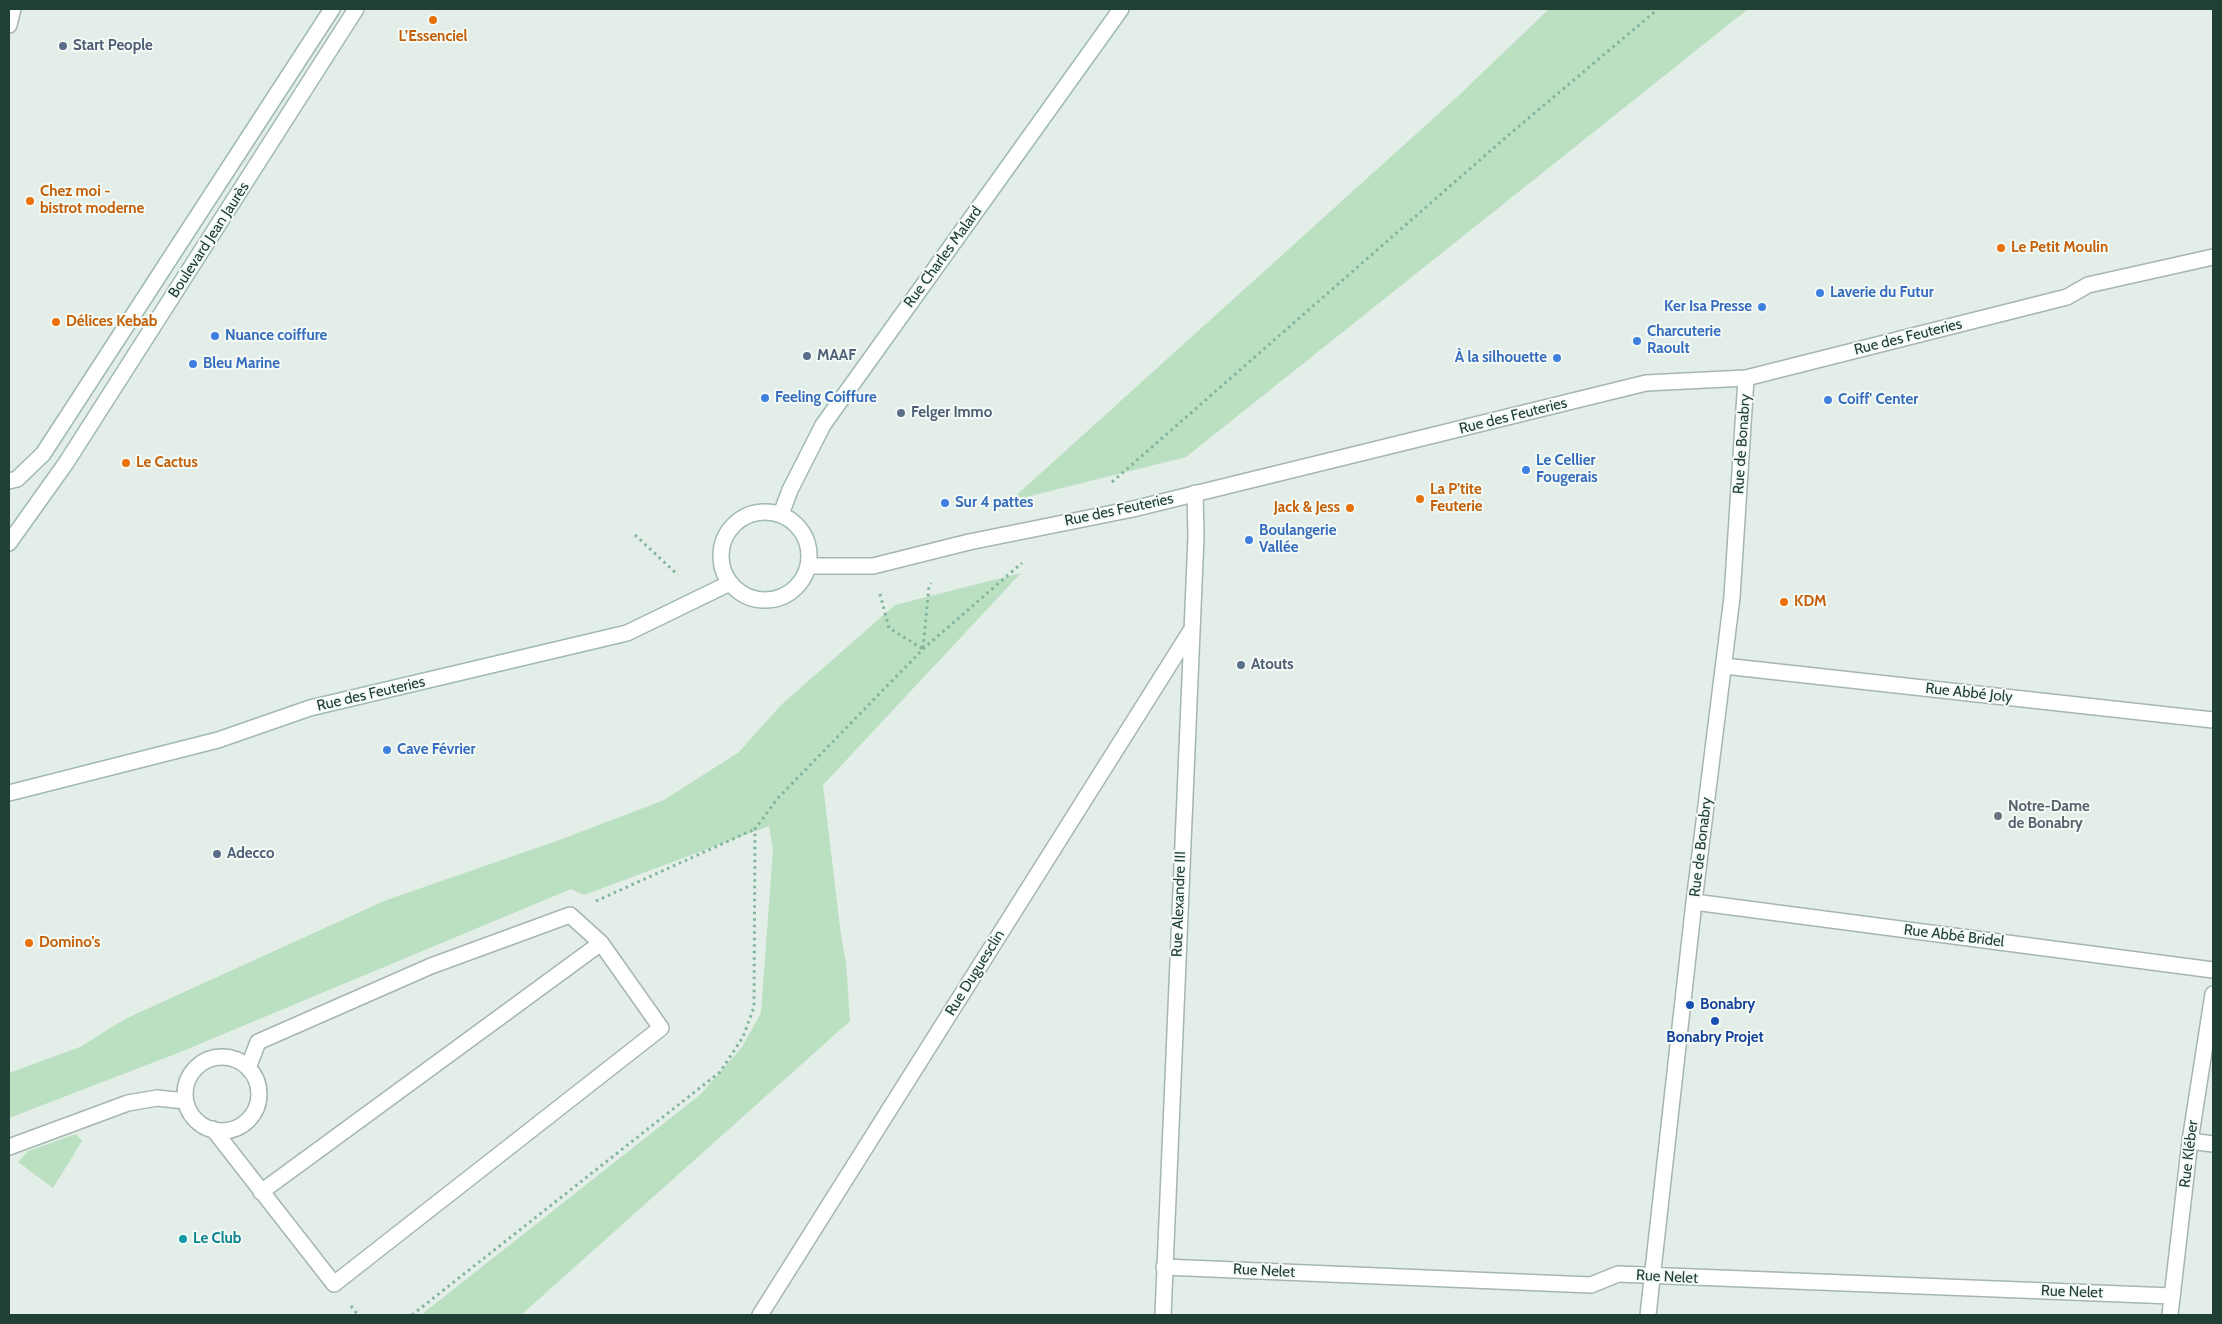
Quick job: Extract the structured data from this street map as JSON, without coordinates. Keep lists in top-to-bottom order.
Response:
{
  "streets": {
    "street": [
      "Boulevard Jean Jaurès",
      "Rue Charles Malard",
      "Rue des Feuteries",
      "Rue de Bonabry",
      "Rue Abbé Joly",
      "Rue Alexandre III",
      "Rue Abbé Bridel",
      "Rue Duguesclin",
      "Rue Kléber",
      "Rue Nelet"
    ]
  },
  "crossings": [
    ["Rue Charles Malard", "Rue des Feuteries"],
    ["Rue des Feuteries", "Rue de Bonabry"],
    ["Rue des Feuteries", "Rue Alexandre III"],
    ["Rue de Bonabry", "Rue Abbé Joly"],
    ["Rue de Bonabry", "Rue Abbé Bridel"],
    ["Rue de Bonabry", "Rue Nelet"],
    ["Rue Alexandre III", "Rue Duguesclin"],
    ["Rue Alexandre III", "Rue Nelet"],
    ["Rue Kléber", "Rue Nelet"]
  ],
  "places": [
    "L’Essenciel",
    "Start People",
    "Chez moi - bistrot moderne",
    "Le Petit Moulin",
    "Laverie du Futur",
    "Ker Isa Presse",
    "Délices Kebab",
    "Nuance coiffure",
    "Charcuterie Raoult",
    "MAAF",
    "À la silhouette",
    "Bleu Marine",
    "Feeling Coiffure",
    "Coiff' Center",
    "Felger Immo",
    "Le Cactus",
    "Le Cellier Fougerais",
    "La P'tite Feuterie",
    "Sur 4 pattes",
    "Jack & Jess",
    "Boulangerie Vallée",
    "KDM",
    "Atouts",
    "Cave Février",
    "Notre-Dame de Bonabry",
    "Adecco",
    "Domino's",
    "Bonabry",
    "Bonabry Projet",
    "Le Club"
  ]
}
